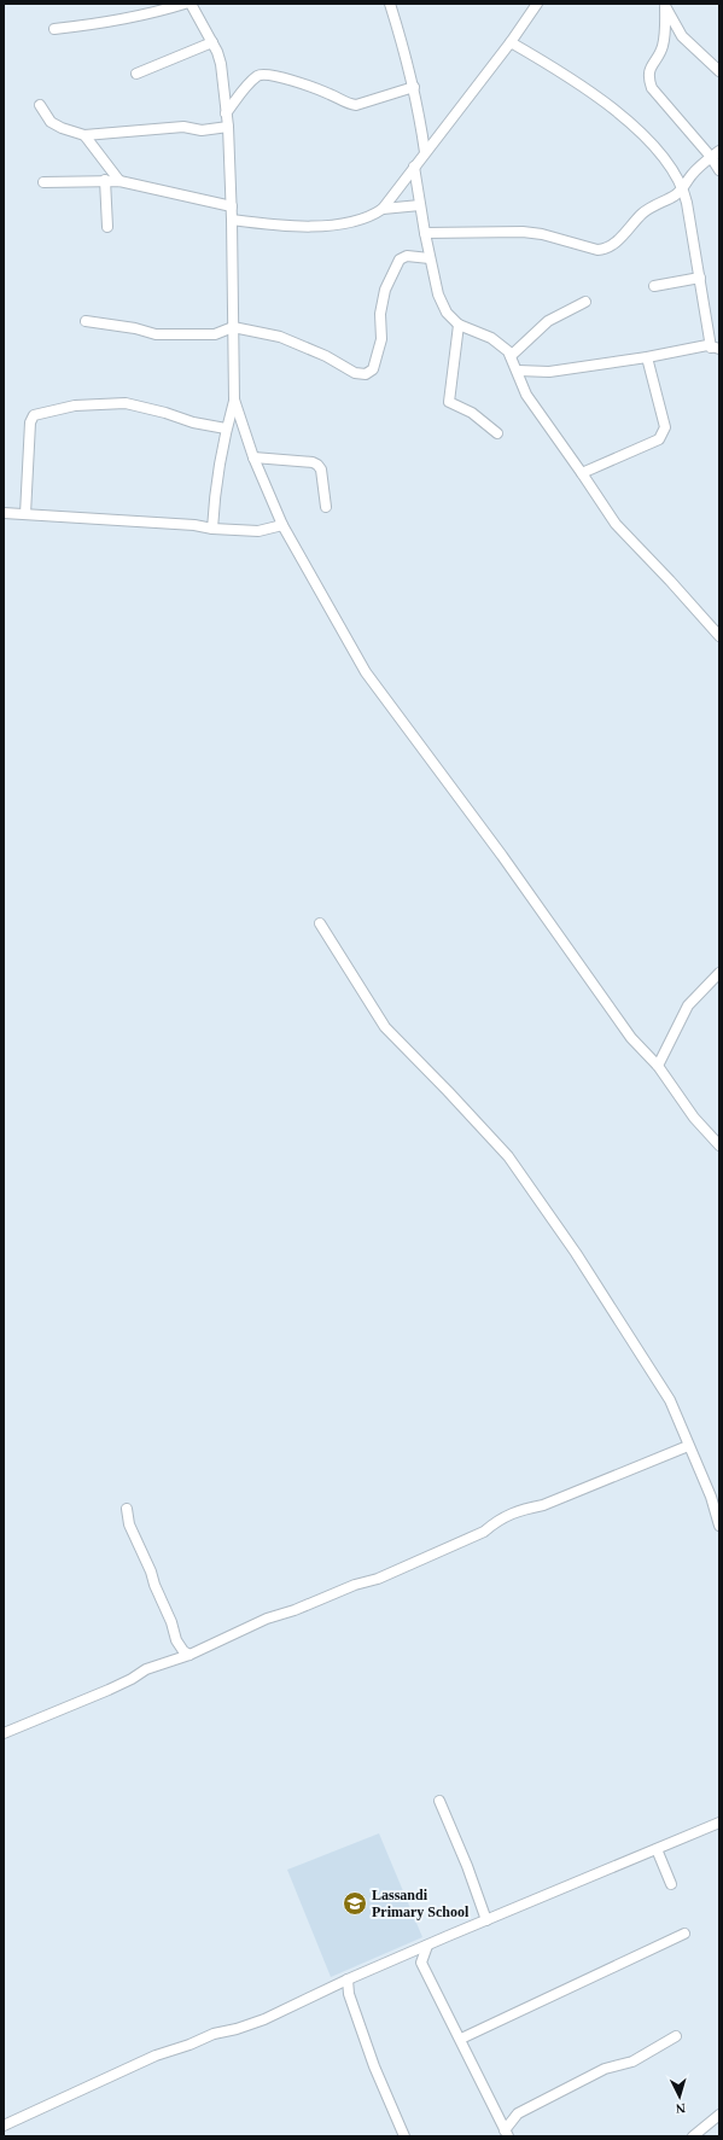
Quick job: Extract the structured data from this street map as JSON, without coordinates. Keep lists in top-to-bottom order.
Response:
{
  "places": {
    "school or university": ["Lassandi Primary School"]
  },
  "north": "bottom"
}
